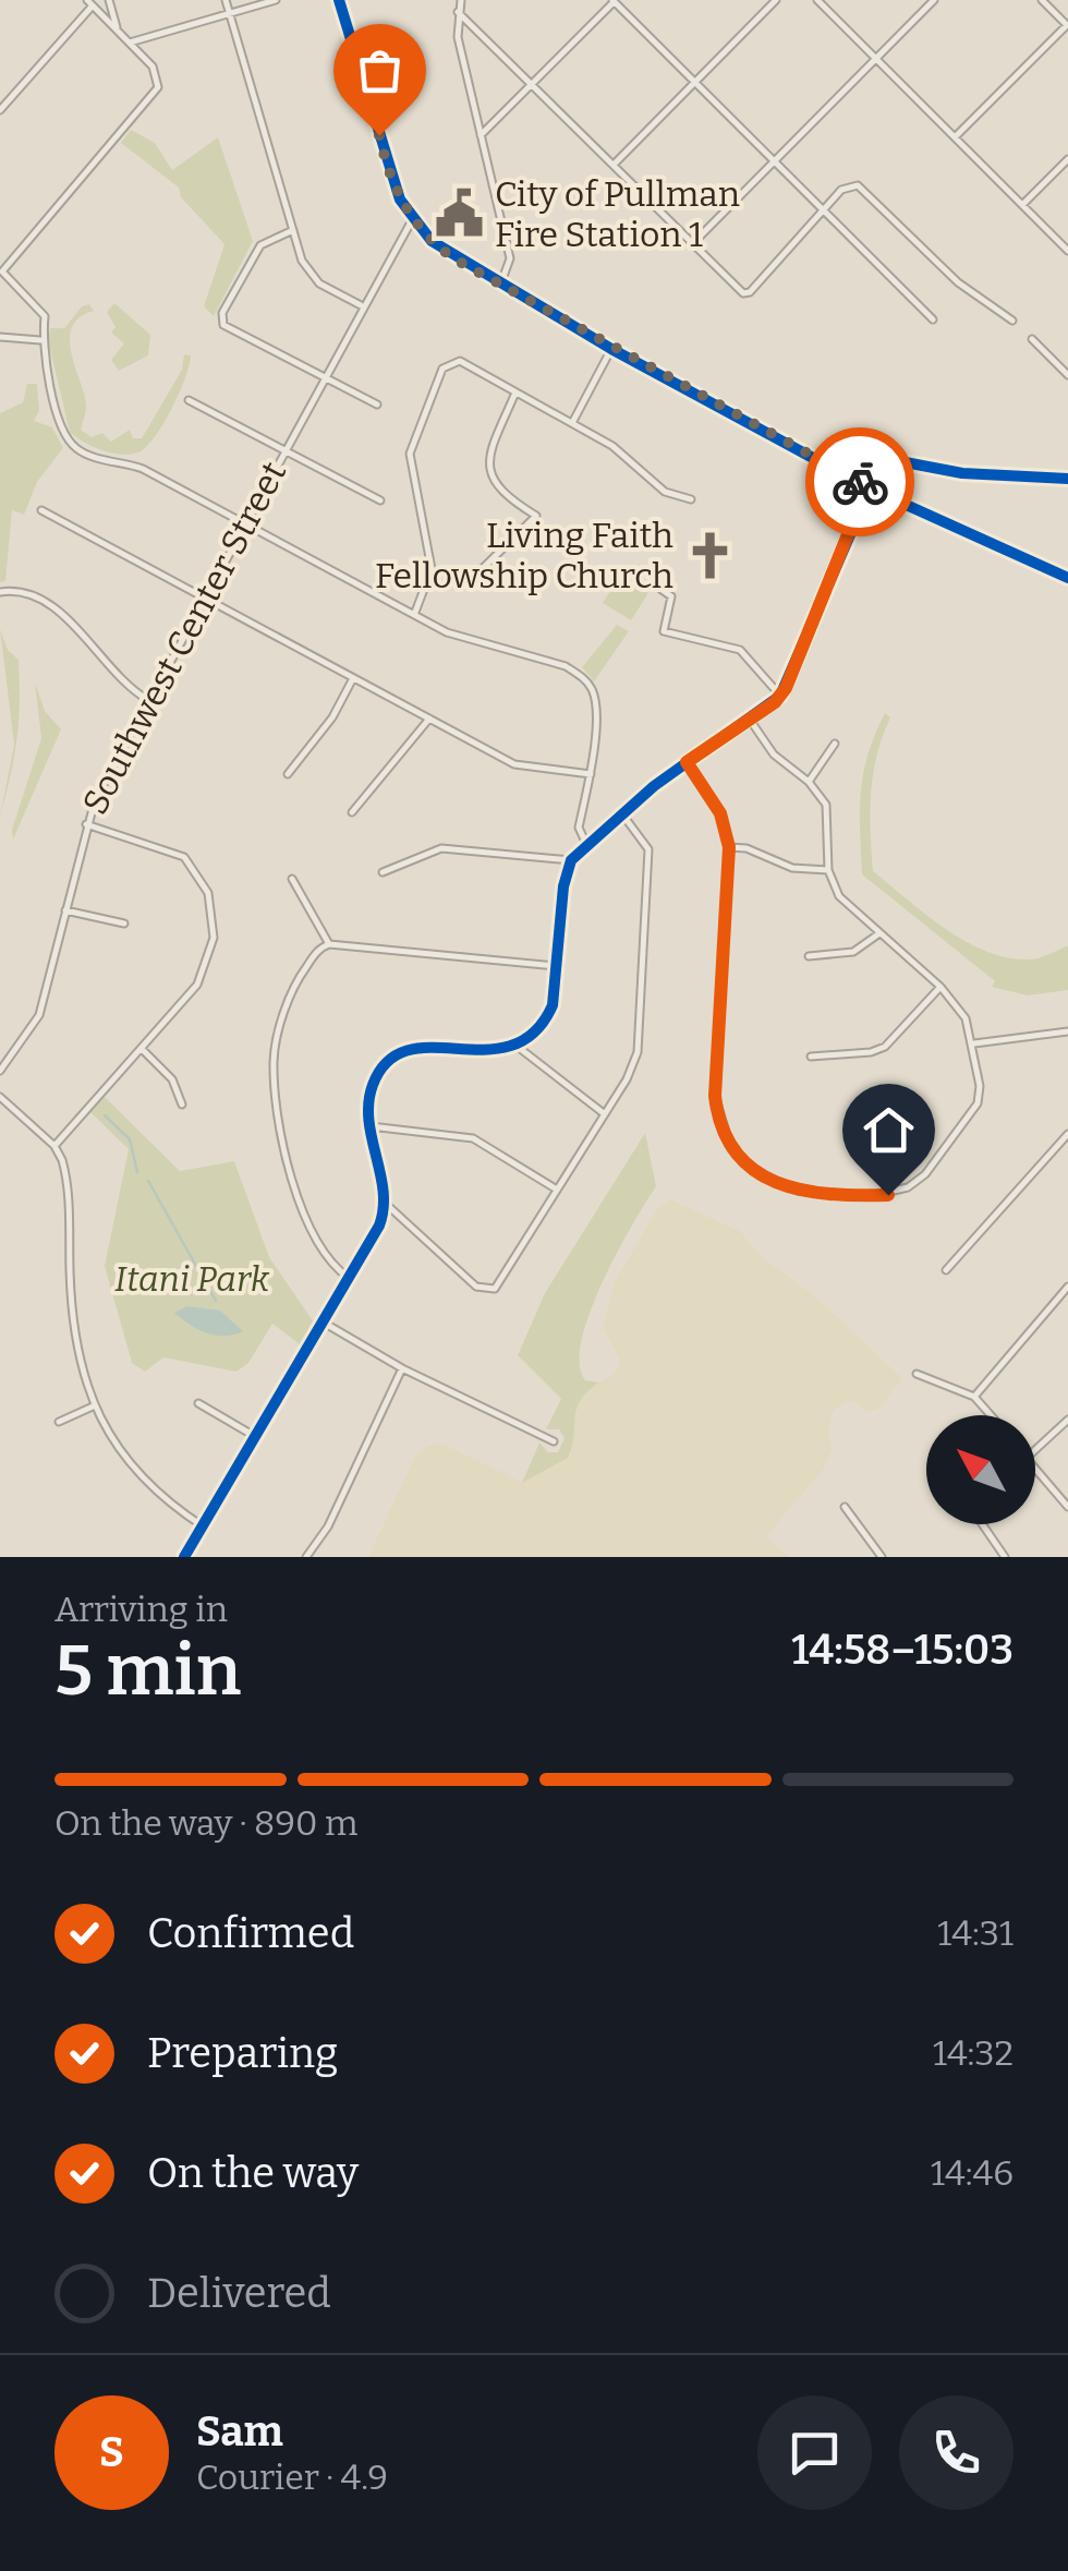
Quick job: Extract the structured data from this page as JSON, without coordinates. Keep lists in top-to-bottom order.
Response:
{
  "streets": {
    "street": ["Southwest Center Street"]
  },
  "parks": ["Itani Park"],
  "places": {
    "public building": ["City of Pullman Fire Station 1"],
    "church": ["Living Faith Fellowship Church"]
  },
  "north": "top left",
  "page": {
    "heading": ["5 min", "Arriving in", "14:58–15:03"],
    "panel": ["Sam", "Courier · 4.9"],
    "bar": "On the way · 890 m",
    "list": [
      ["Confirmed", "14:31"],
      ["Preparing", "14:32"],
      ["On the way", "14:46"],
      "Delivered"
    ],
    "round": "S"
  }
}
